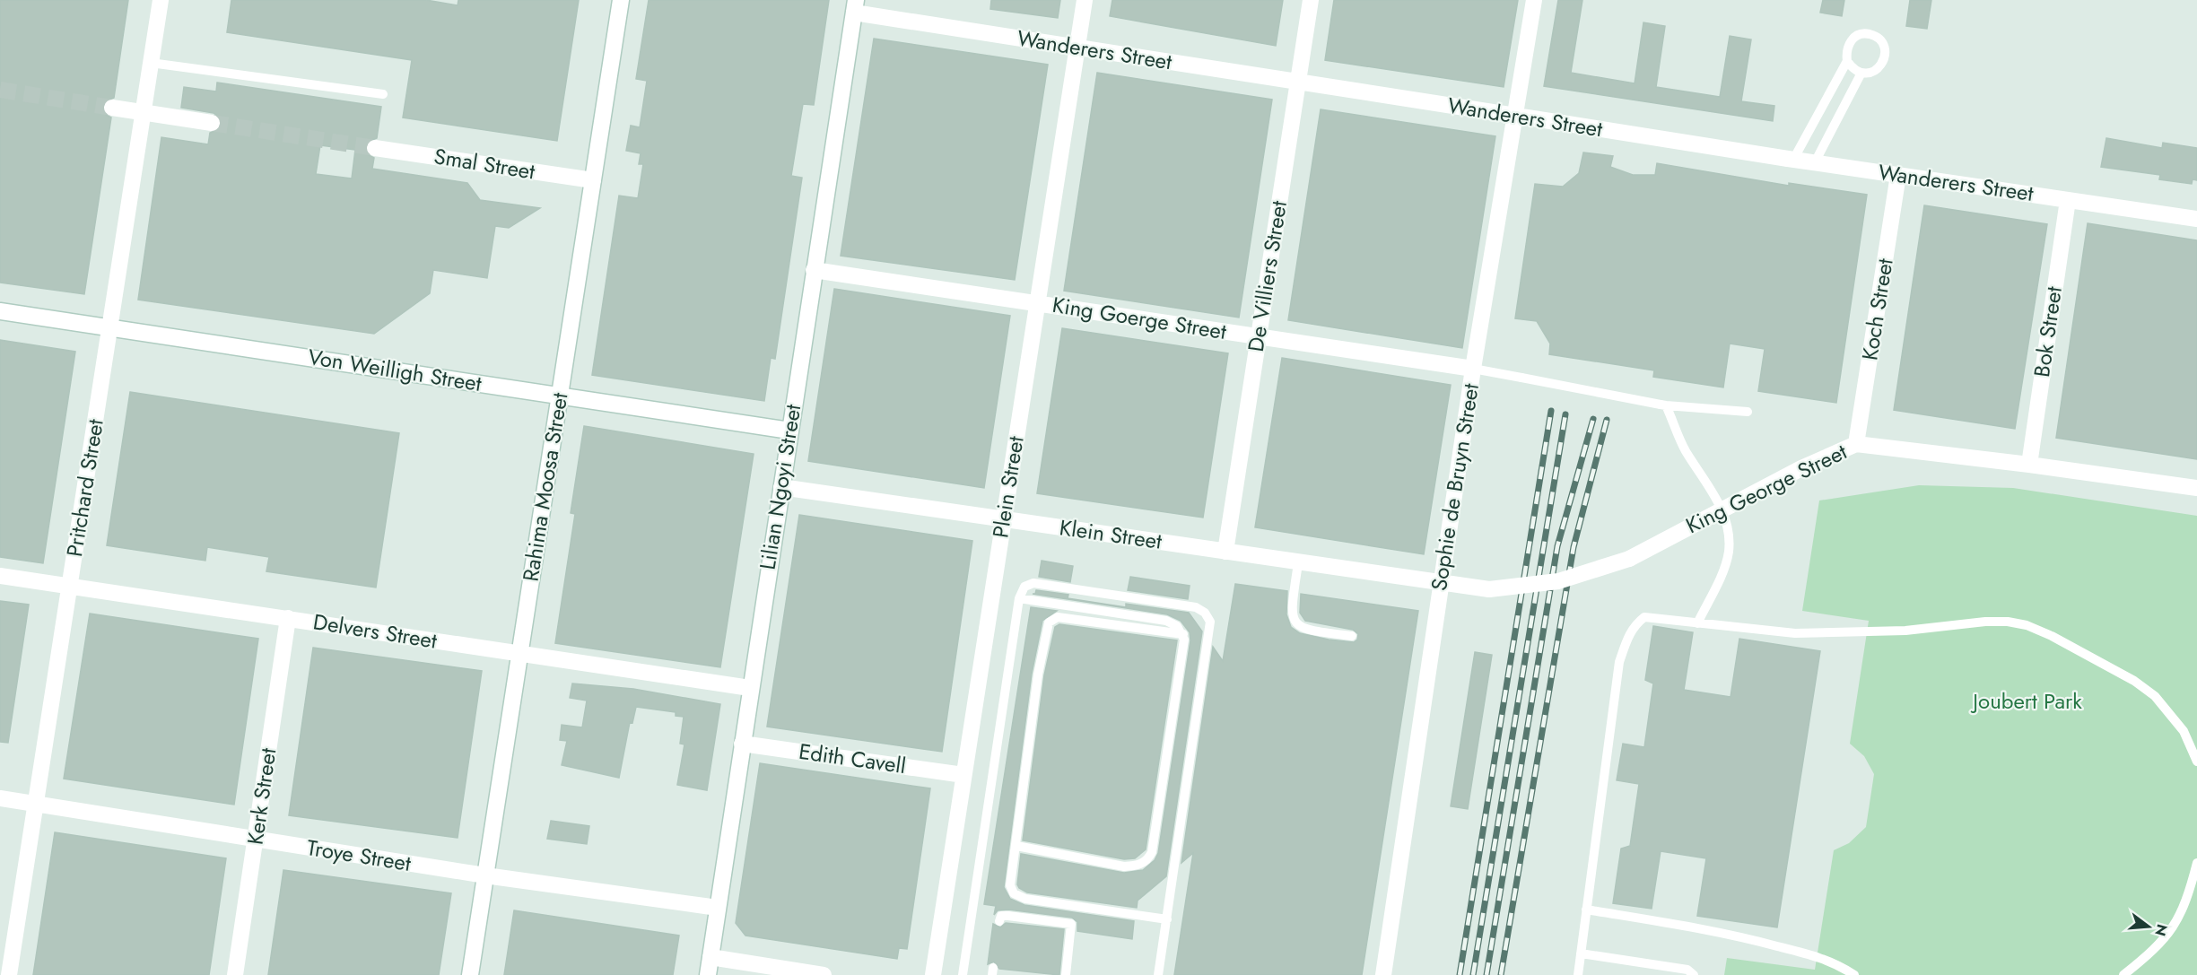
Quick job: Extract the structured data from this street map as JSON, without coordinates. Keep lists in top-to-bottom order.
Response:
{
  "streets": {
    "street": [
      "Wanderers Street",
      "Smal Street",
      "De Villiers Street",
      "Koch Street",
      "King Goerge Street",
      "Bok Street",
      "Von Weilligh Street",
      "Rahima Moosa Street",
      "Lilian Ngoyi Street",
      "Plein Street",
      "Sophie de Bruyn Street",
      "Pritchard Street",
      "King George Street",
      "Klein Street",
      "Delvers Street",
      "Edith Cavell",
      "Kerk Street",
      "Troye Street"
    ]
  },
  "crossings": [
    ["Wanderers Street", "De Villiers Street"],
    ["Wanderers Street", "Koch Street"],
    ["Wanderers Street", "Bok Street"],
    ["Wanderers Street", "Lilian Ngoyi Street"],
    ["Wanderers Street", "Plein Street"],
    ["Wanderers Street", "Sophie de Bruyn Street"],
    ["Smal Street", "Rahima Moosa Street"],
    ["De Villiers Street", "King Goerge Street"],
    ["De Villiers Street", "Klein Street"],
    ["Koch Street", "King George Street"],
    ["King Goerge Street", "Lilian Ngoyi Street"],
    ["King Goerge Street", "Plein Street"],
    ["King Goerge Street", "Sophie de Bruyn Street"],
    ["Bok Street", "King George Street"],
    ["Von Weilligh Street", "Rahima Moosa Street"],
    ["Von Weilligh Street", "Lilian Ngoyi Street"],
    ["Von Weilligh Street", "Pritchard Street"],
    ["Rahima Moosa Street", "Delvers Street"],
    ["Rahima Moosa Street", "Troye Street"],
    ["Lilian Ngoyi Street", "Klein Street"],
    ["Lilian Ngoyi Street", "Delvers Street"],
    ["Lilian Ngoyi Street", "Edith Cavell"],
    ["Lilian Ngoyi Street", "Troye Street"],
    ["Plein Street", "Klein Street"],
    ["Plein Street", "Edith Cavell"],
    ["Sophie de Bruyn Street", "King George Street"],
    ["Sophie de Bruyn Street", "Klein Street"],
    ["Pritchard Street", "Delvers Street"],
    ["Pritchard Street", "Troye Street"],
    ["King George Street", "Klein Street"],
    ["Delvers Street", "Kerk Street"],
    ["Kerk Street", "Troye Street"]
  ],
  "parks": ["Joubert Park"],
  "north": "right"
}
